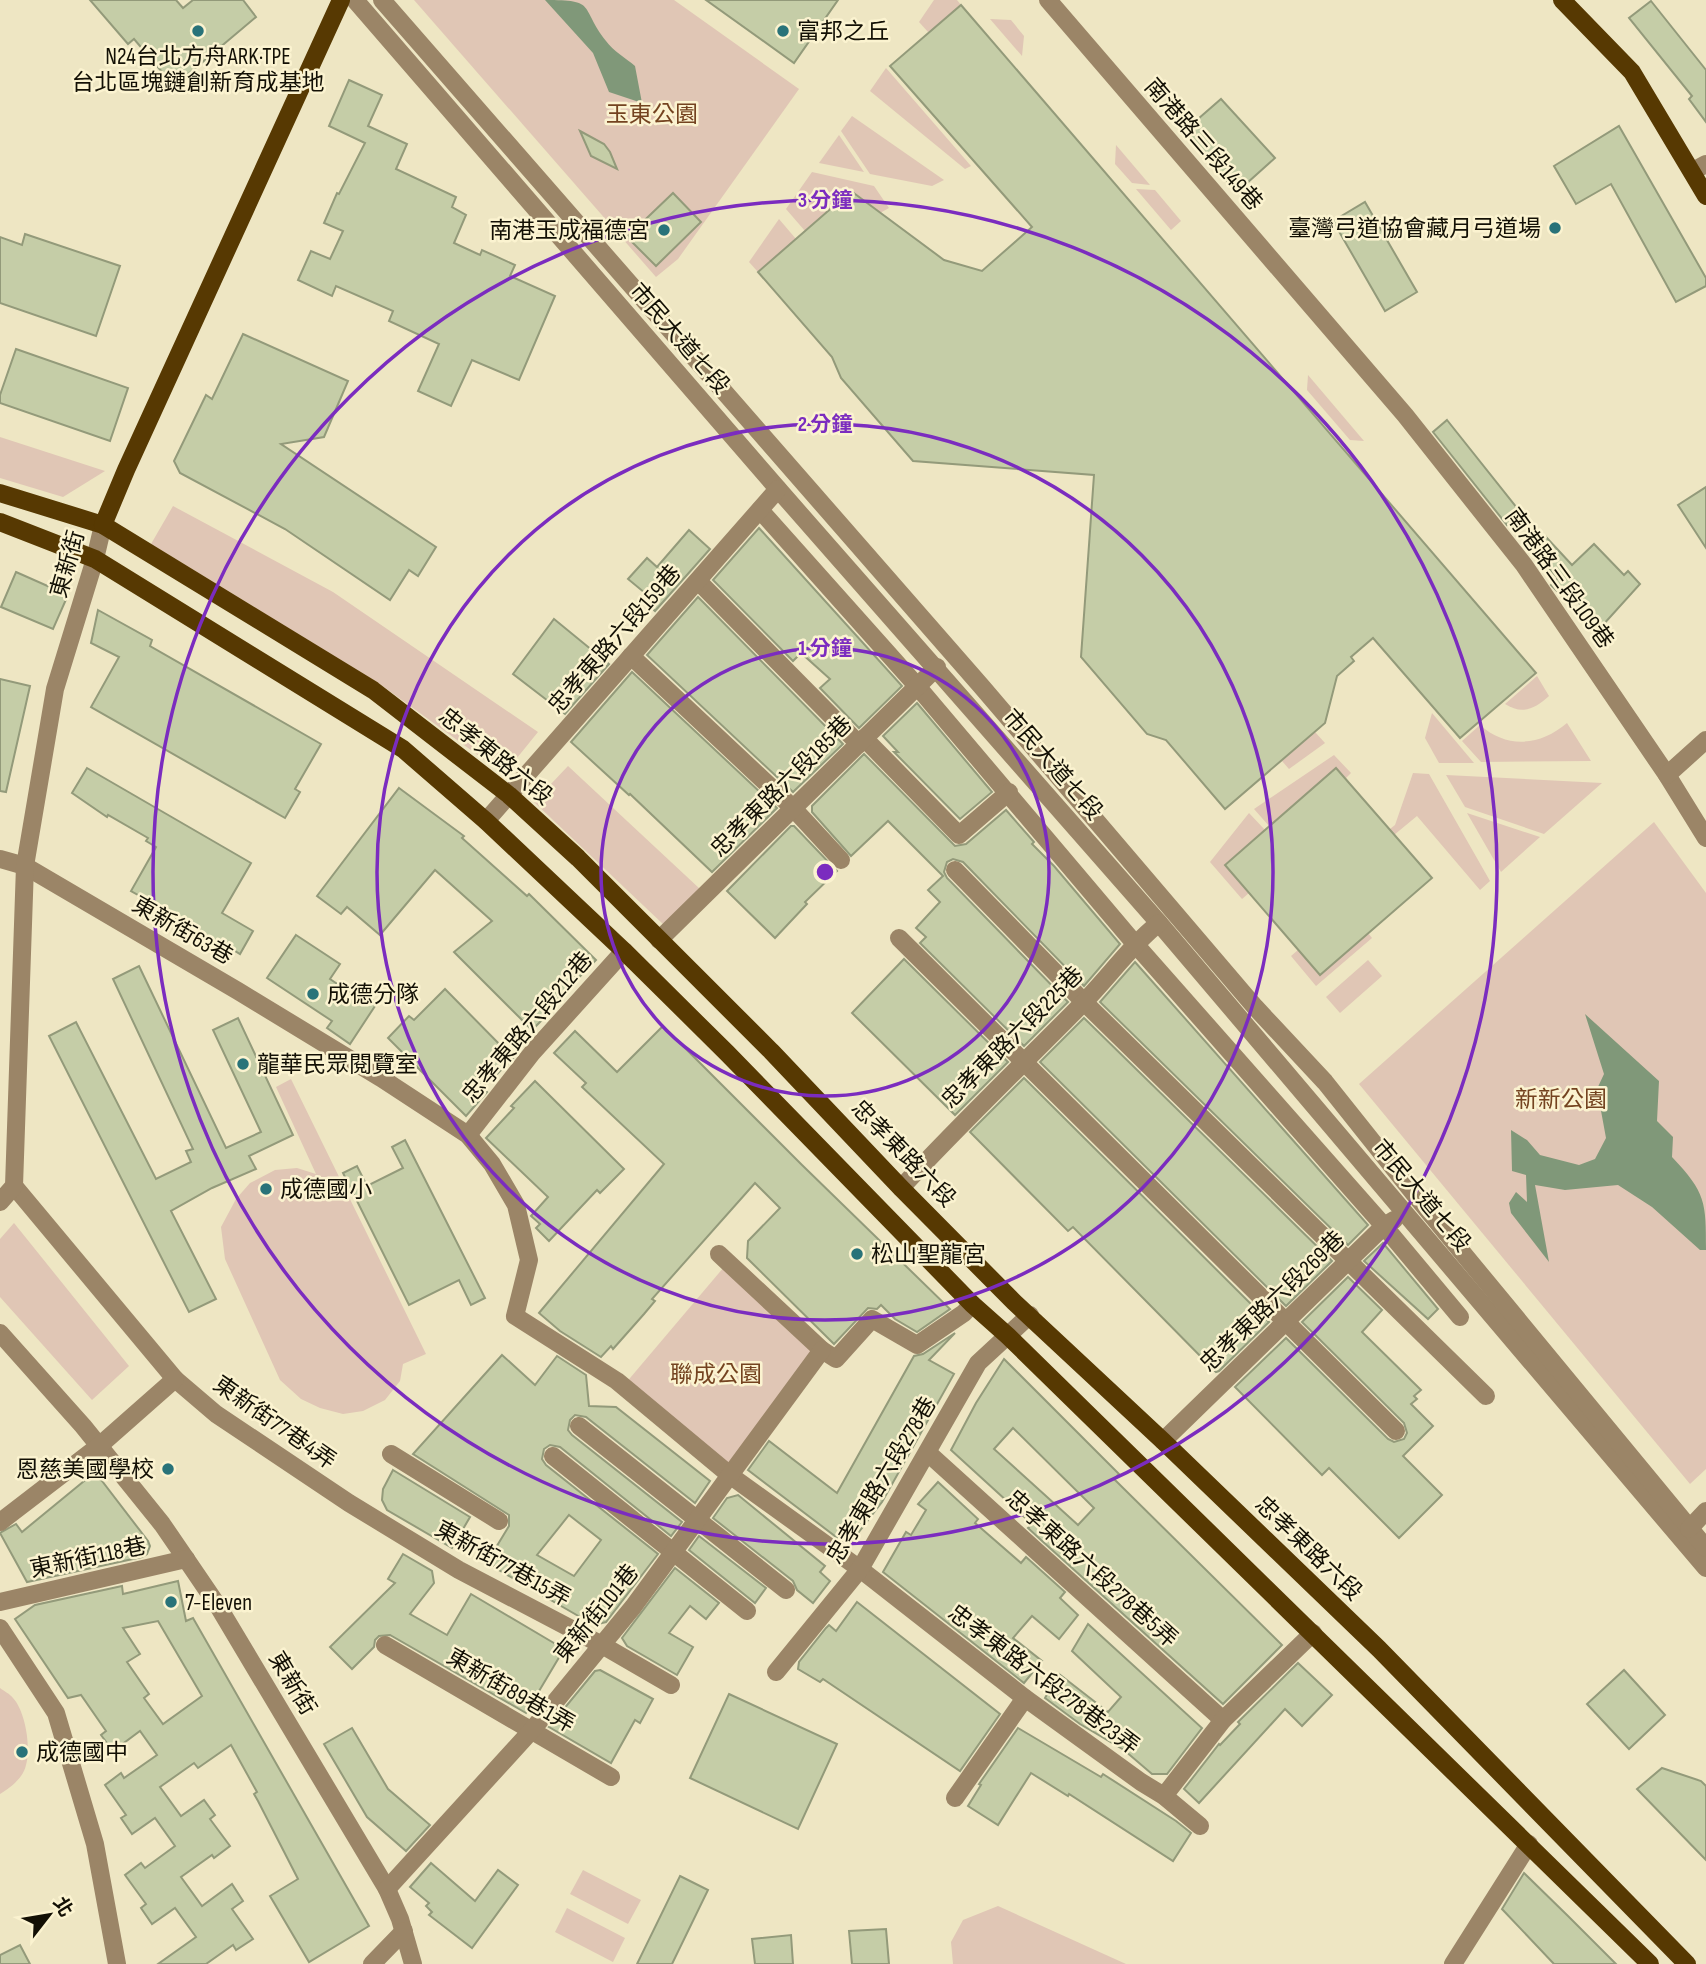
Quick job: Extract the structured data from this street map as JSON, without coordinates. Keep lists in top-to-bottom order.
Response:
{
  "streets": {
    "main road": ["東新街", "忠孝東路六段"],
    "street": [
      "南港路三段149巷",
      "市民大道七段",
      "南港路三段109巷",
      "忠孝東路六段159巷",
      "忠孝東路六段185巷",
      "東新街63巷",
      "忠孝東路六段212巷",
      "忠孝東路六段225巷",
      "忠孝東路六段269巷",
      "東新街77巷4弄",
      "忠孝東路六段278巷",
      "東新街118巷",
      "東新街77巷15弄",
      "忠孝東路六段278巷5弄",
      "東新街101巷",
      "忠孝東路六段278巷23弄",
      "東新街89巷1弄"
    ]
  },
  "crossings": [
    ["南港路三段149巷", "南港路三段109巷"],
    ["市民大道七段", "忠孝東路六段159巷"],
    ["市民大道七段", "忠孝東路六段185巷"],
    ["市民大道七段", "忠孝東路六段225巷"],
    ["市民大道七段", "忠孝東路六段269巷"],
    ["東新街", "忠孝東路六段"],
    ["東新街", "東新街63巷"],
    ["東新街", "東新街118巷"],
    ["東新街", "東新街101巷"],
    ["忠孝東路六段159巷", "忠孝東路六段"],
    ["忠孝東路六段", "忠孝東路六段185巷"],
    ["忠孝東路六段", "忠孝東路六段225巷"],
    ["忠孝東路六段", "忠孝東路六段269巷"],
    ["忠孝東路六段", "忠孝東路六段278巷"],
    ["東新街63巷", "忠孝東路六段212巷"],
    ["東新街63巷", "忠孝東路六段278巷23弄"],
    ["東新街77巷4弄", "東新街77巷15弄"],
    ["忠孝東路六段278巷", "忠孝東路六段278巷5弄"],
    ["忠孝東路六段278巷", "忠孝東路六段278巷23弄"],
    ["東新街77巷15弄", "東新街101巷"],
    ["東新街101巷", "忠孝東路六段278巷23弄"],
    ["東新街101巷", "東新街89巷1弄"]
  ],
  "parks": ["玉東公園", "新新公園", "聯成公園"],
  "places": [
    "N24台北方舟ARK·TPE 台北區塊鏈創新育成基地",
    "富邦之丘",
    "臺灣弓道協會藏月弓道場",
    "南港玉成福德宮",
    "成德分隊",
    "龍華民眾閱覽室",
    "成德國小",
    "松山聖龍宮",
    "恩慈美國學校",
    "7-Eleven",
    "成德國中"
  ],
  "north": "top right",
  "rings": ["3 分鐘", "2 分鐘", "1 分鐘"]
}
